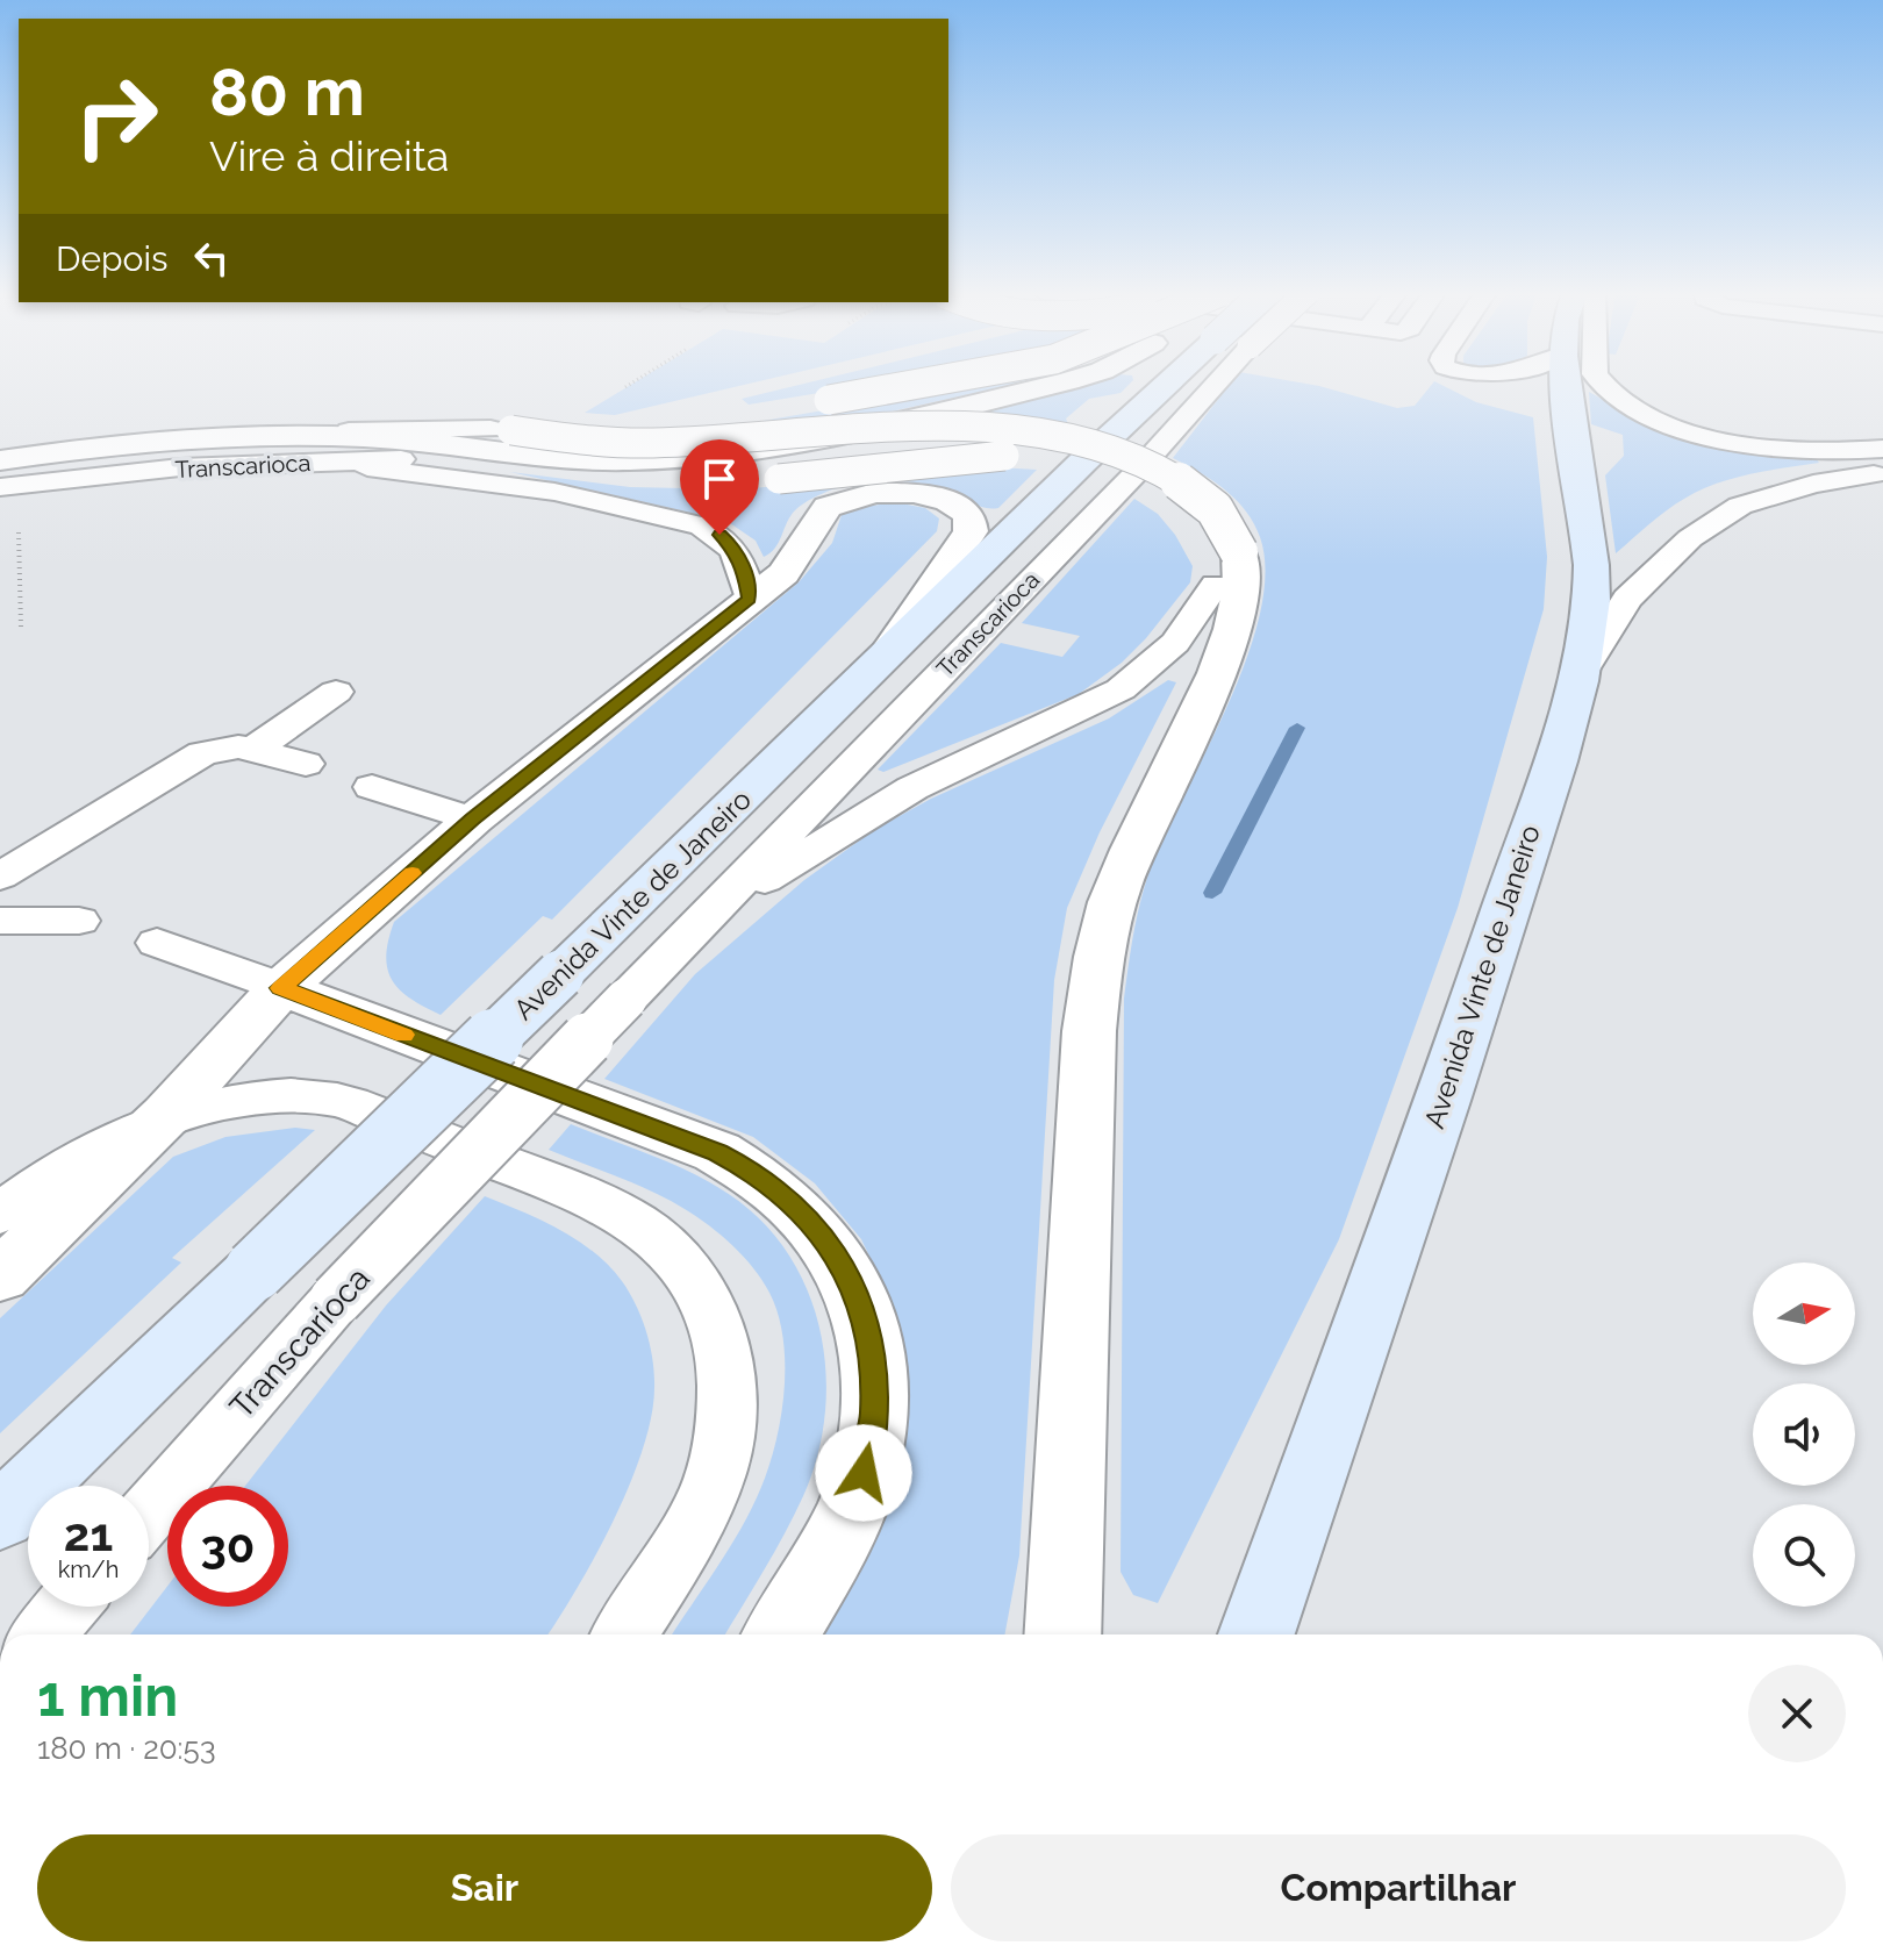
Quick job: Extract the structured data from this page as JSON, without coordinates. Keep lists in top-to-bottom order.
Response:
{
  "streets": {
    "street": ["Avenida Vinte de Janeiro"],
    "lane": ["Transcarioca"]
  },
  "north": "right",
  "page": {
    "turn": ["80 m", "Vire à direita"],
    "then": "Depois",
    "speed": "21 km/h",
    "limit": "30",
    "heading": ["1 min", "180 m · 20:53"],
    "buttons": ["Sair", "Compartilhar"]
  }
}
